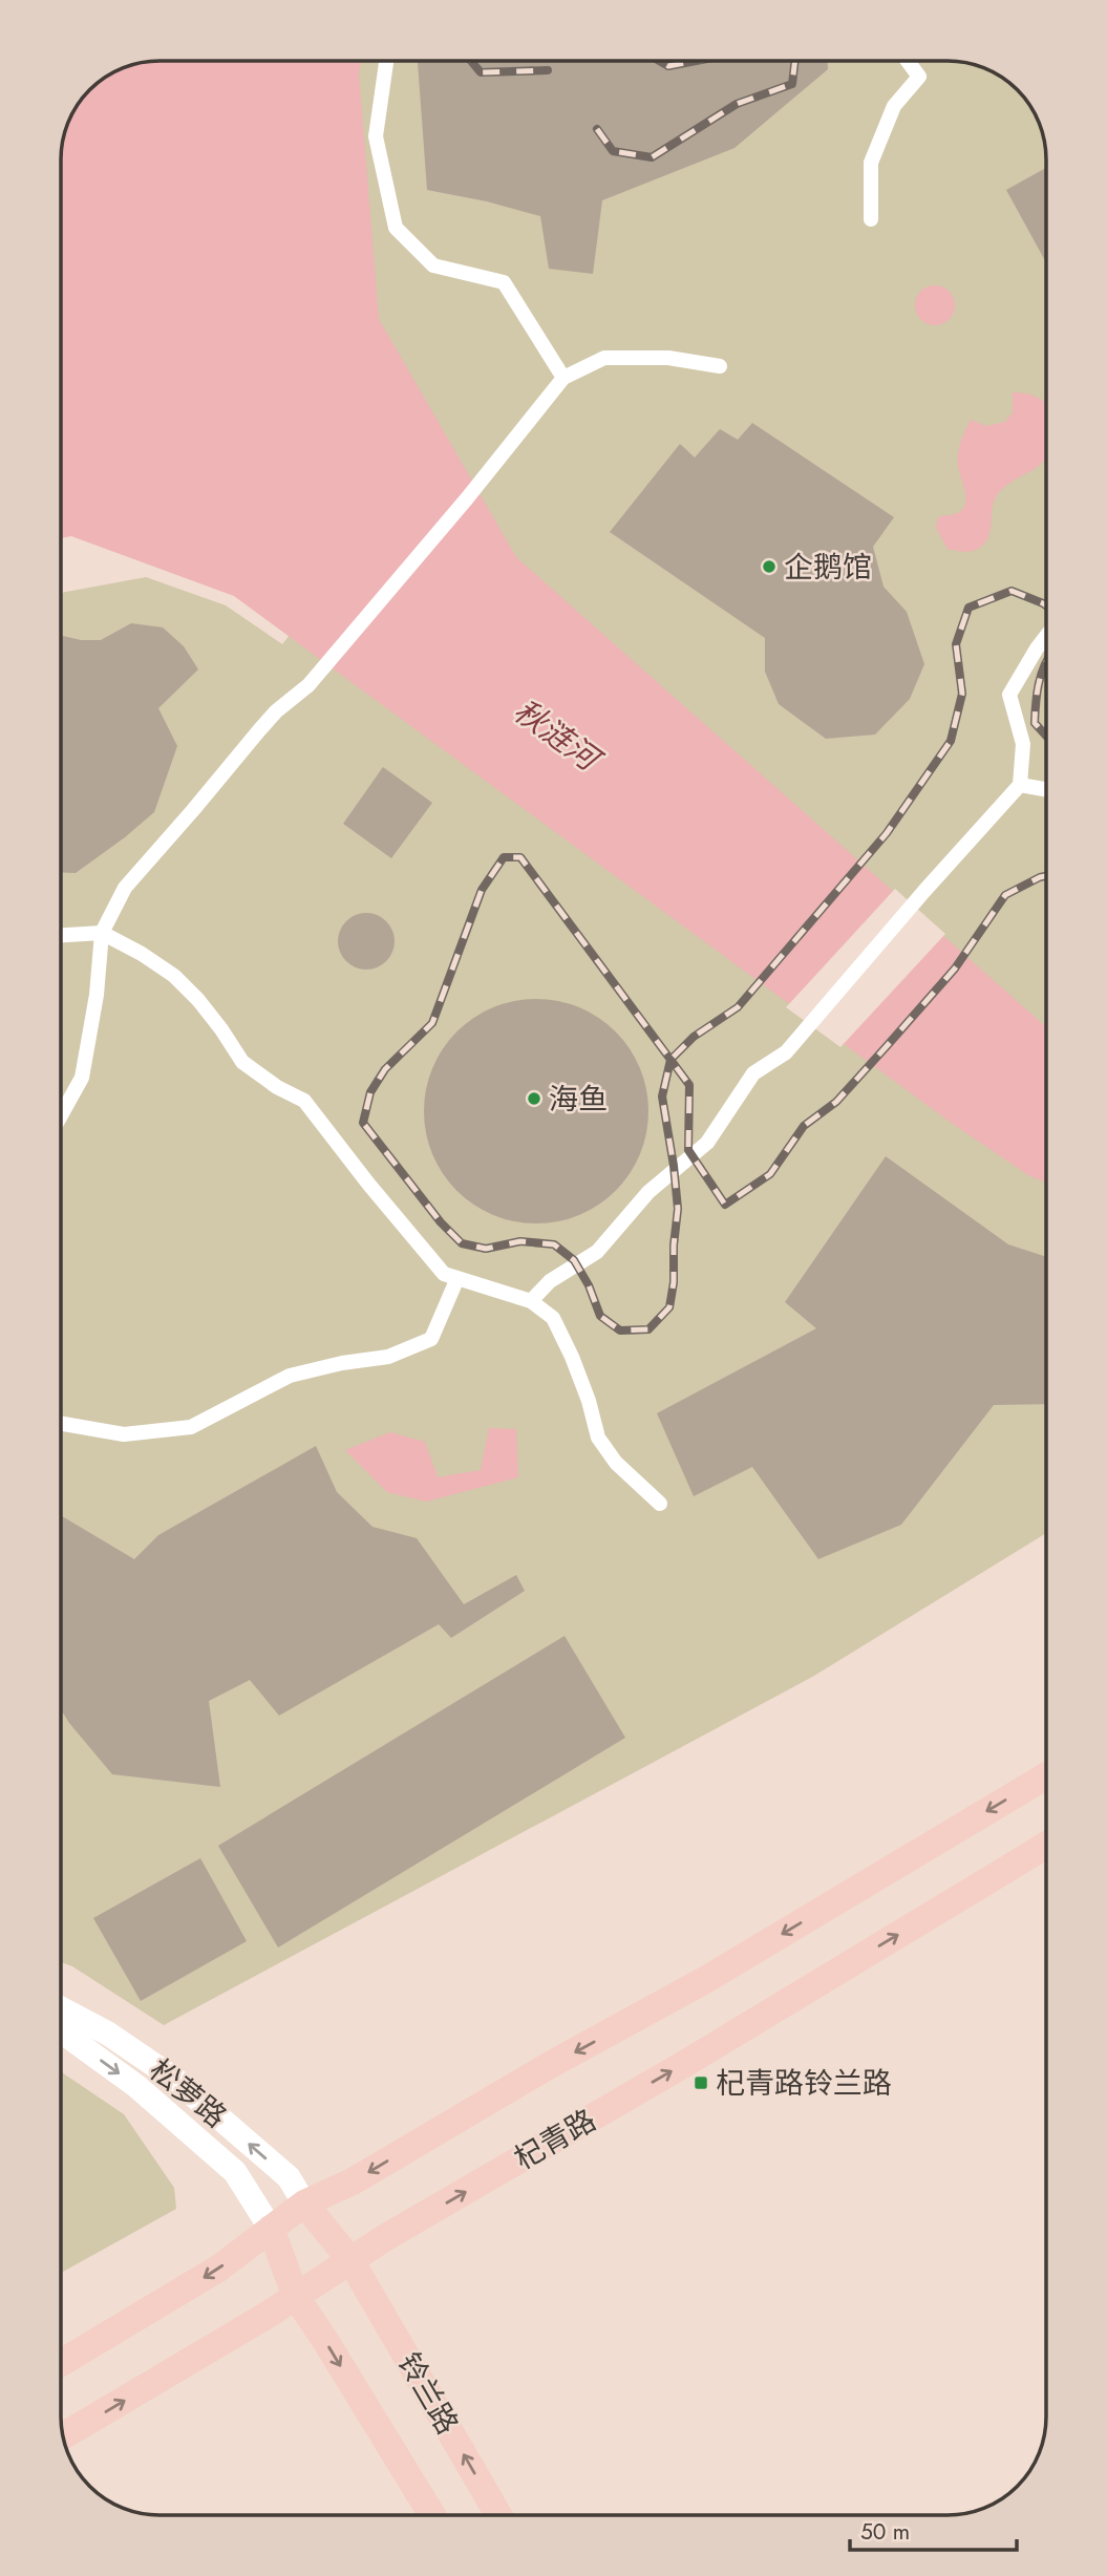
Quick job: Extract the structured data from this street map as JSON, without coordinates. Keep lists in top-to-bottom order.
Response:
{
  "streets": {
    "main road": ["杞青路", "铃兰路"],
    "street": ["松萝路"]
  },
  "crossings": [
    ["松萝路", "铃兰路"],
    ["杞青路", "铃兰路"]
  ],
  "water": ["秋涟河"],
  "places": {
    "other": ["企鹅馆", "海鱼"],
    "transit": ["杞青路铃兰路"]
  },
  "scale_bar": "50 m"
}
